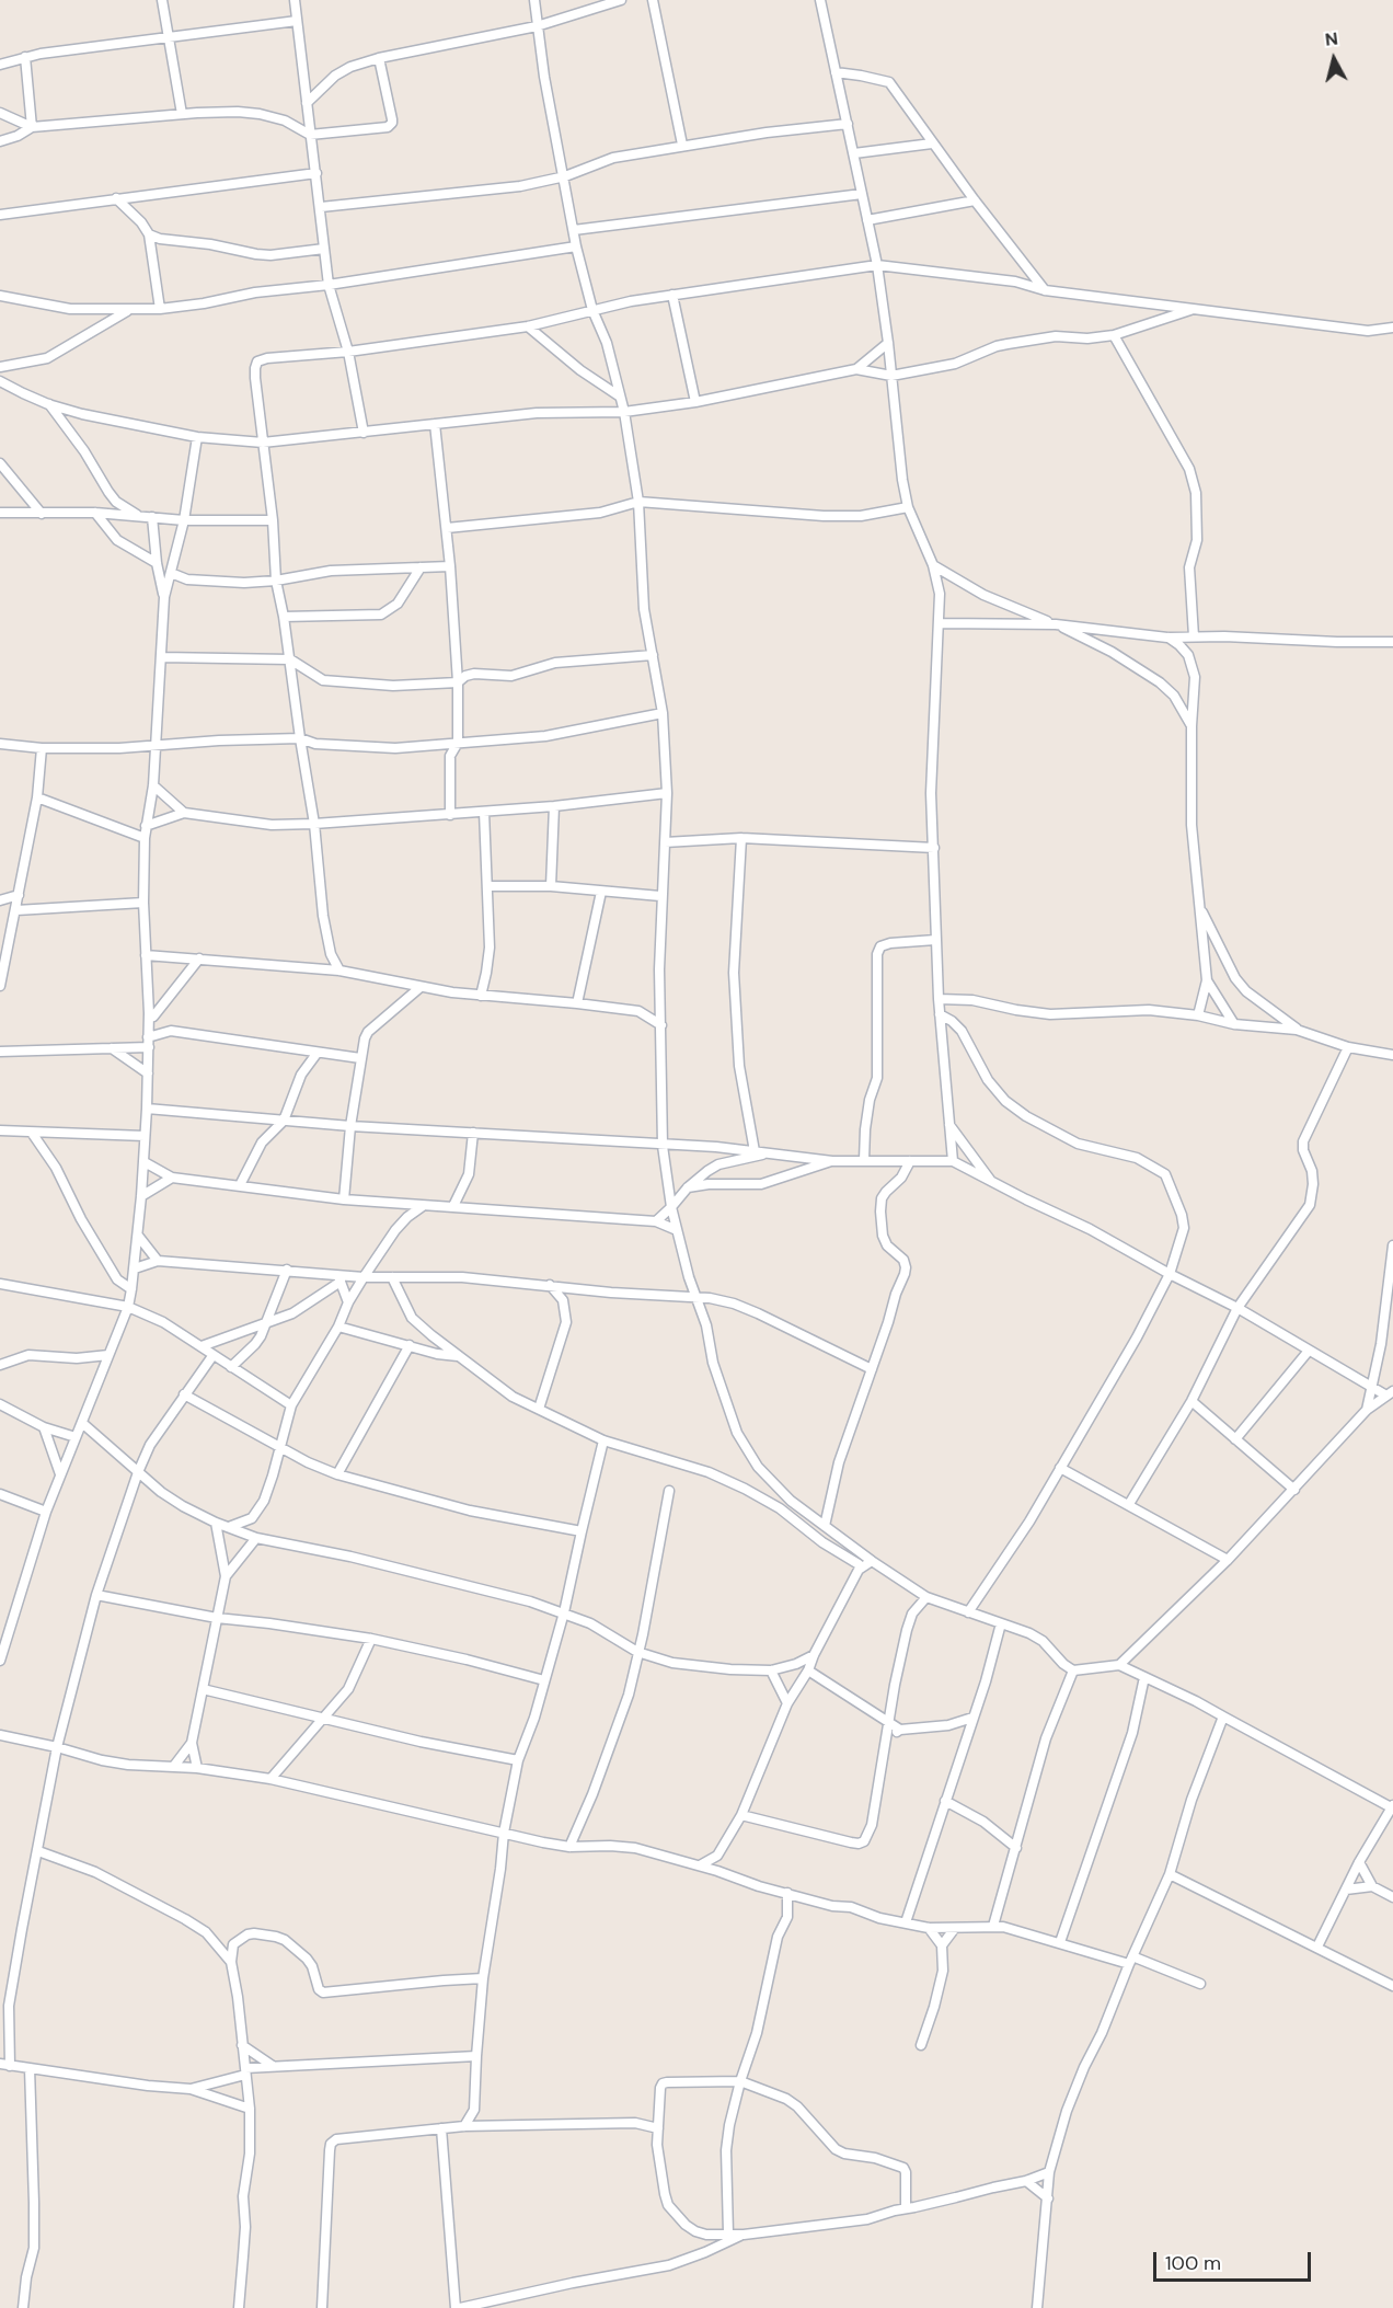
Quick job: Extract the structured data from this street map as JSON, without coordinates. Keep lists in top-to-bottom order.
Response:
{
  "scale_bar": "100 m",
  "north": "top"
}
